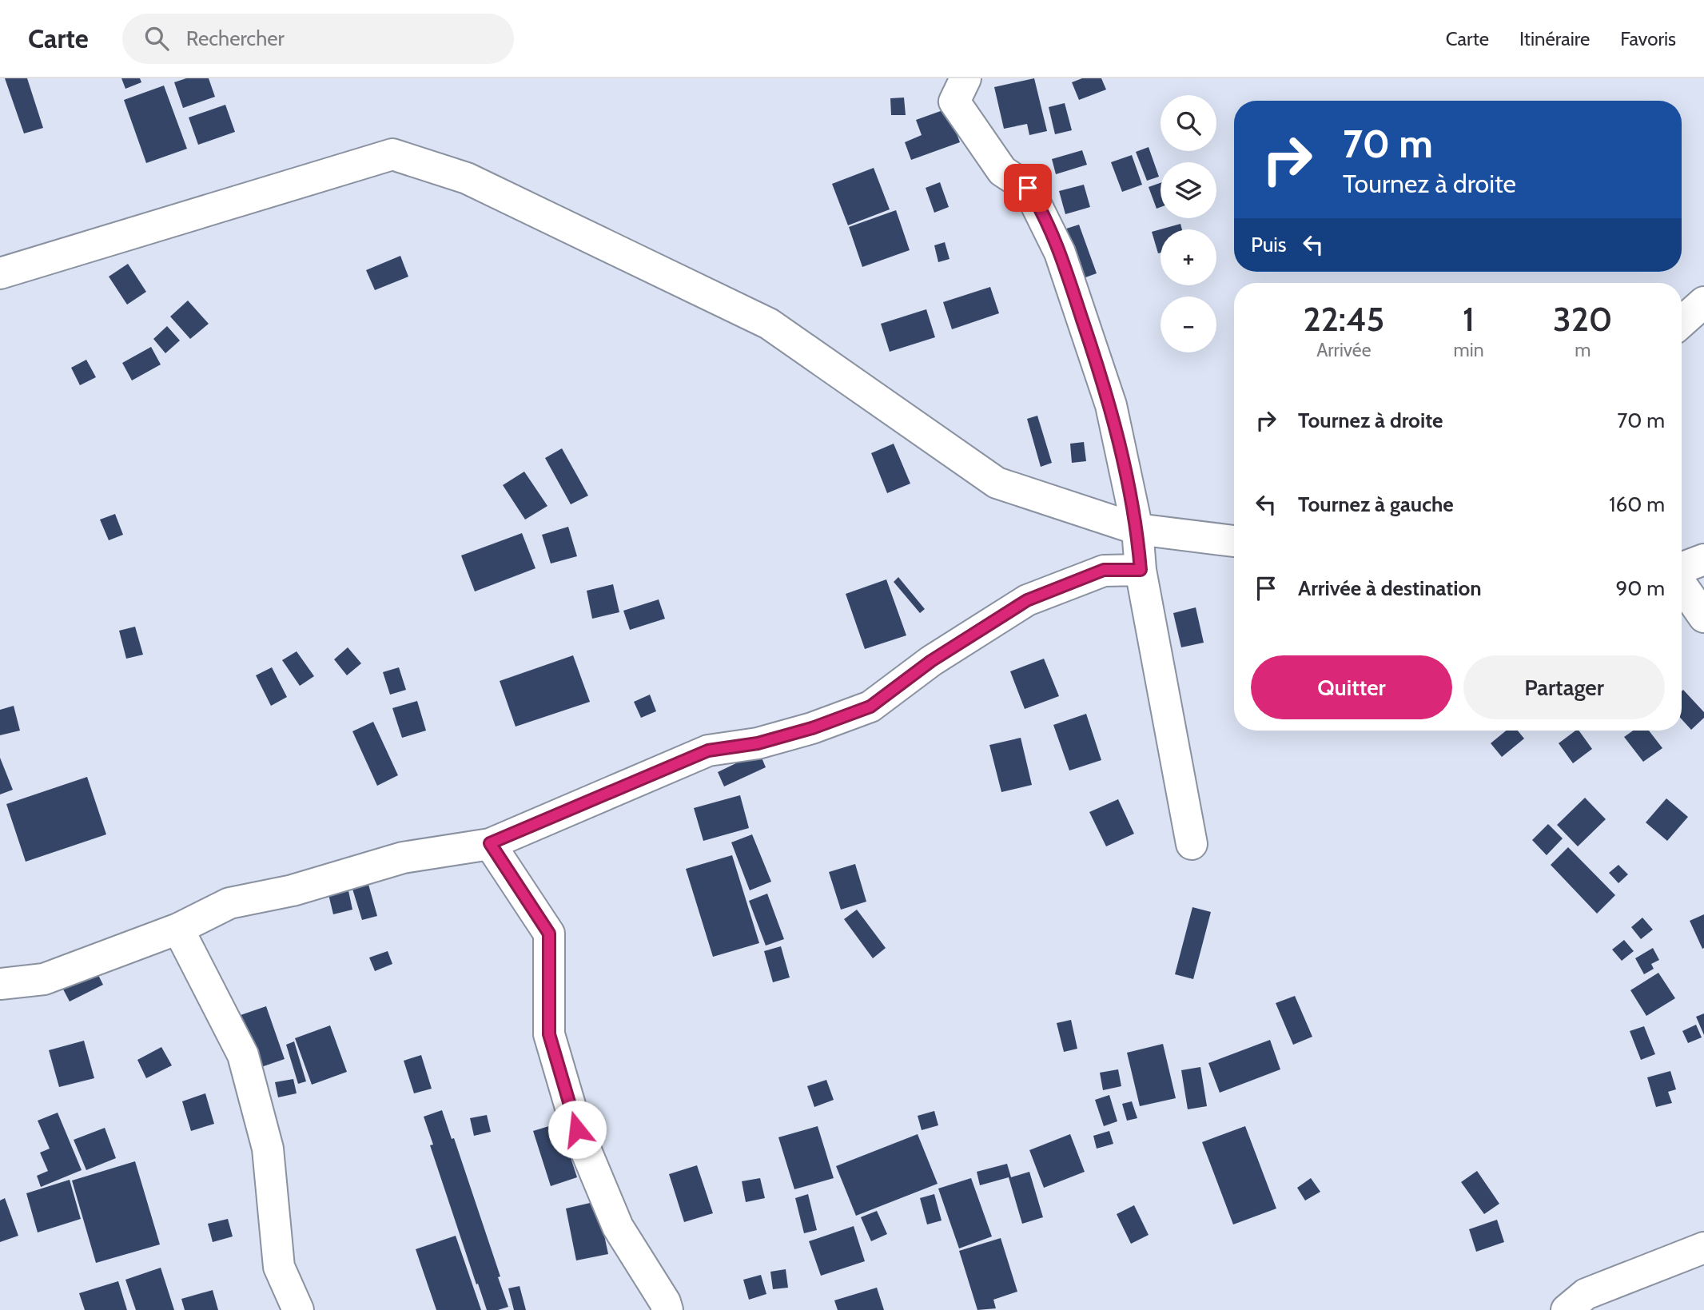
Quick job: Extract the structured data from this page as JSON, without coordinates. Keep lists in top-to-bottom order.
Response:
{
  "page": {
    "header": "Carte",
    "search": "Rechercher",
    "nav": ["Carte", "Itinéraire", "Favoris"],
    "map_buttons": ["+", "−"],
    "turn": ["70 m", "Tournez à droite"],
    "then": "Puis",
    "eta": [
      "22:45",
      "Arrivée",
      "1",
      "min",
      "320",
      "m"
    ],
    "list": [
      {
        "name": "Tournez à droite",
        "value": "70 m"
      },
      {
        "name": "Tournez à gauche",
        "value": "160 m"
      },
      {
        "name": "Arrivée à destination",
        "value": "90 m"
      }
    ],
    "buttons": ["Quitter", "Partager"]
  }
}
